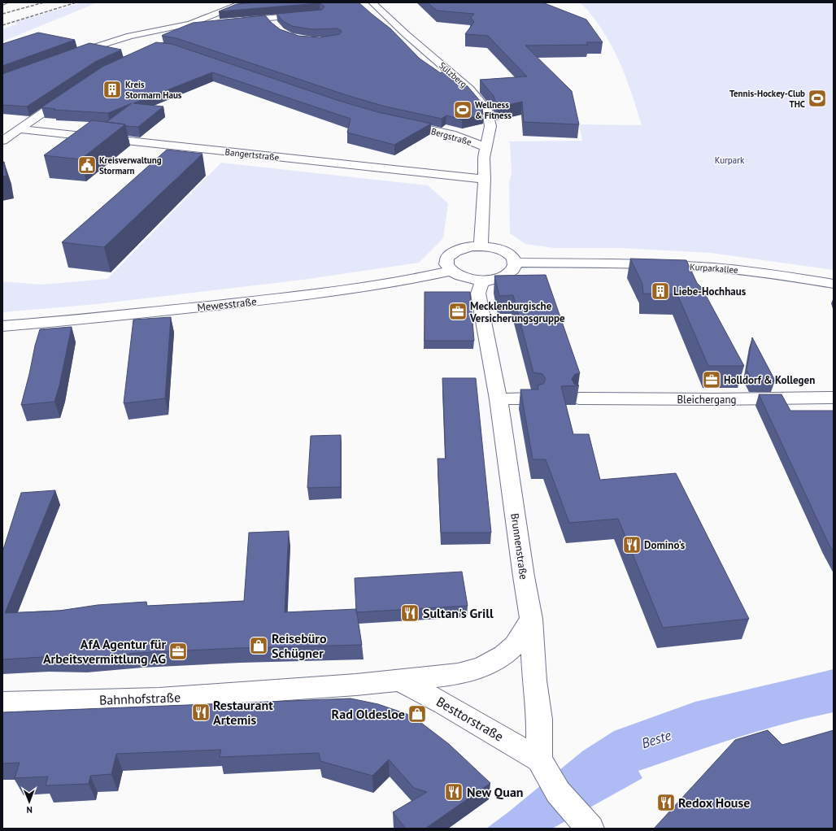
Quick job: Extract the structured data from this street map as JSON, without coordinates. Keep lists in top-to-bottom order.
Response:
{
  "streets": {
    "street": [
      "Sülzberg",
      "Bergstraße",
      "Bangertstraße",
      "Kurparkallee",
      "Mewesstraße",
      "Bleichergang",
      "Brunnenstraße",
      "Bahnhofstraße",
      "Besttorstraße"
    ]
  },
  "crossings": [
    ["Sülzberg", "Bergstraße"],
    ["Sülzberg", "Bangertstraße"],
    ["Brunnenstraße", "Besttorstraße"],
    ["Bahnhofstraße", "Besttorstraße"]
  ],
  "water": ["Beste"],
  "parks": ["Kurpark"],
  "places": {
    "building": ["Kreis Stormarn Haus", "Liebe-Hochhaus"],
    "sports": ["Tennis-Hockey-Club THC", "Wellness & Fitness"],
    "public building": ["Kreisverwaltung Stormarn"],
    "office": ["Mecklenburgische Versicherungsgruppe", "Holldorf & Kollegen", "AfA Agentur für Arbeitsvermittlung AG"],
    "restaurant": [
      "Domino's",
      "Sultan's Grill",
      "Restaurant Artemis",
      "New Quan",
      "Redox House"
    ],
    "shop": ["Reisebüro Schügner", "Rad Oldesloe"]
  },
  "north": "bottom"
}
